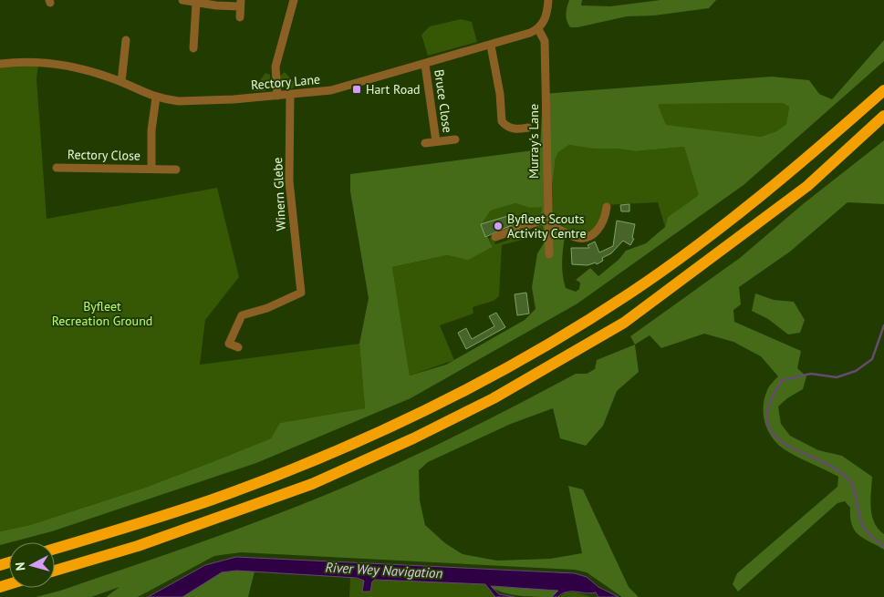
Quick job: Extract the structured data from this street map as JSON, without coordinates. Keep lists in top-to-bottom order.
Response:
{
  "streets": {
    "street": [
      "Rectory Lane",
      "Bruce Close",
      "Murray's Lane",
      "Rectory Close",
      "Winern Glebe"
    ]
  },
  "crossings": [
    ["Rectory Lane", "Bruce Close"],
    ["Rectory Lane", "Murray's Lane"],
    ["Rectory Lane", "Rectory Close"],
    ["Rectory Lane", "Winern Glebe"]
  ],
  "water": ["River Wey Navigation"],
  "parks": ["Byfleet Recreation Ground"],
  "places": {
    "transit": ["Hart Road"],
    "other": ["Byfleet Scouts Activity Centre"]
  },
  "north": "left"
}
